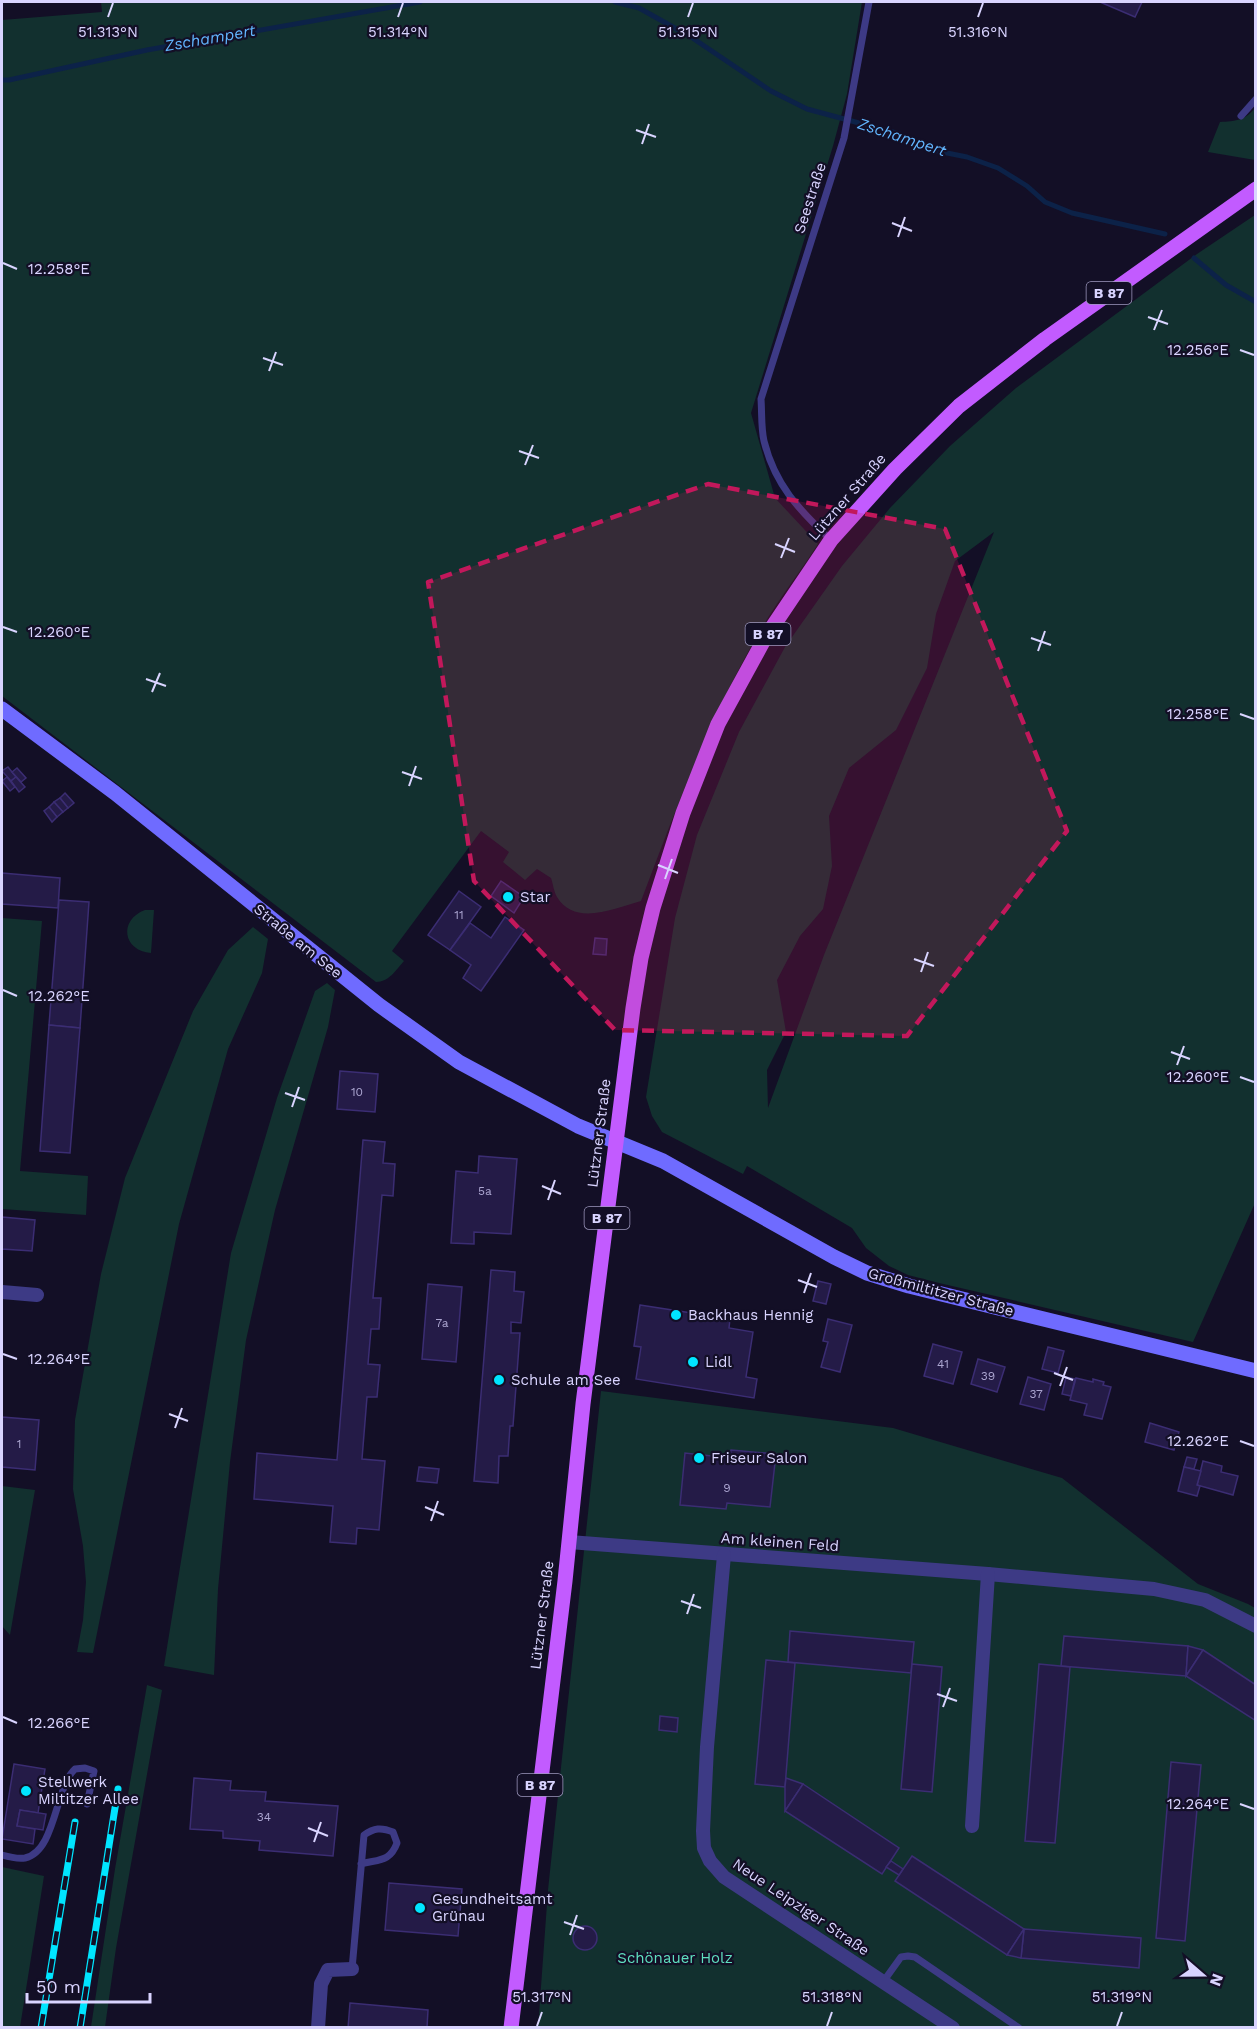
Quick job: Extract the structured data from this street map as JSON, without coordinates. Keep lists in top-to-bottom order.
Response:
{
  "streets": {
    "main road": [
      "B 87",
      "Lützner Straße",
      "Straße am See",
      "Großmiltitzer Straße"
    ],
    "street": ["Am kleinen Feld", "Neue Leipziger Straße"],
    "lane": ["Seestraße"]
  },
  "crossings": [
    ["Seestraße", "Lützner Straße"],
    ["Lützner Straße", "Straße am See"],
    ["Lützner Straße", "Großmiltitzer Straße"],
    ["Lützner Straße", "Am kleinen Feld"],
    ["Straße am See", "Großmiltitzer Straße"],
    ["Am kleinen Feld", "Neue Leipziger Straße"]
  ],
  "water": ["Zschampert"],
  "parks": ["Schönauer Holz"],
  "places": [
    "Star",
    "Backhaus Hennig",
    "Lidl",
    "Schule am See",
    "Friseur Salon",
    "Stellwerk Miltitzer Allee",
    "Gesundheitsamt Grünau"
  ],
  "house_numbers": [
    "11",
    "10",
    "5a",
    "7a",
    "41",
    "39",
    "37",
    "1",
    "9",
    "34"
  ],
  "scale_bar": "50 m",
  "north": "right",
  "coordinates": [
    "51.315°N",
    "51.313°N",
    "51.314°N",
    "51.316°N",
    "12.258°E",
    "12.256°E",
    "12.260°E",
    "12.262°E",
    "12.264°E",
    "12.266°E",
    "51.317°N",
    "51.318°N",
    "51.319°N"
  ]
}
